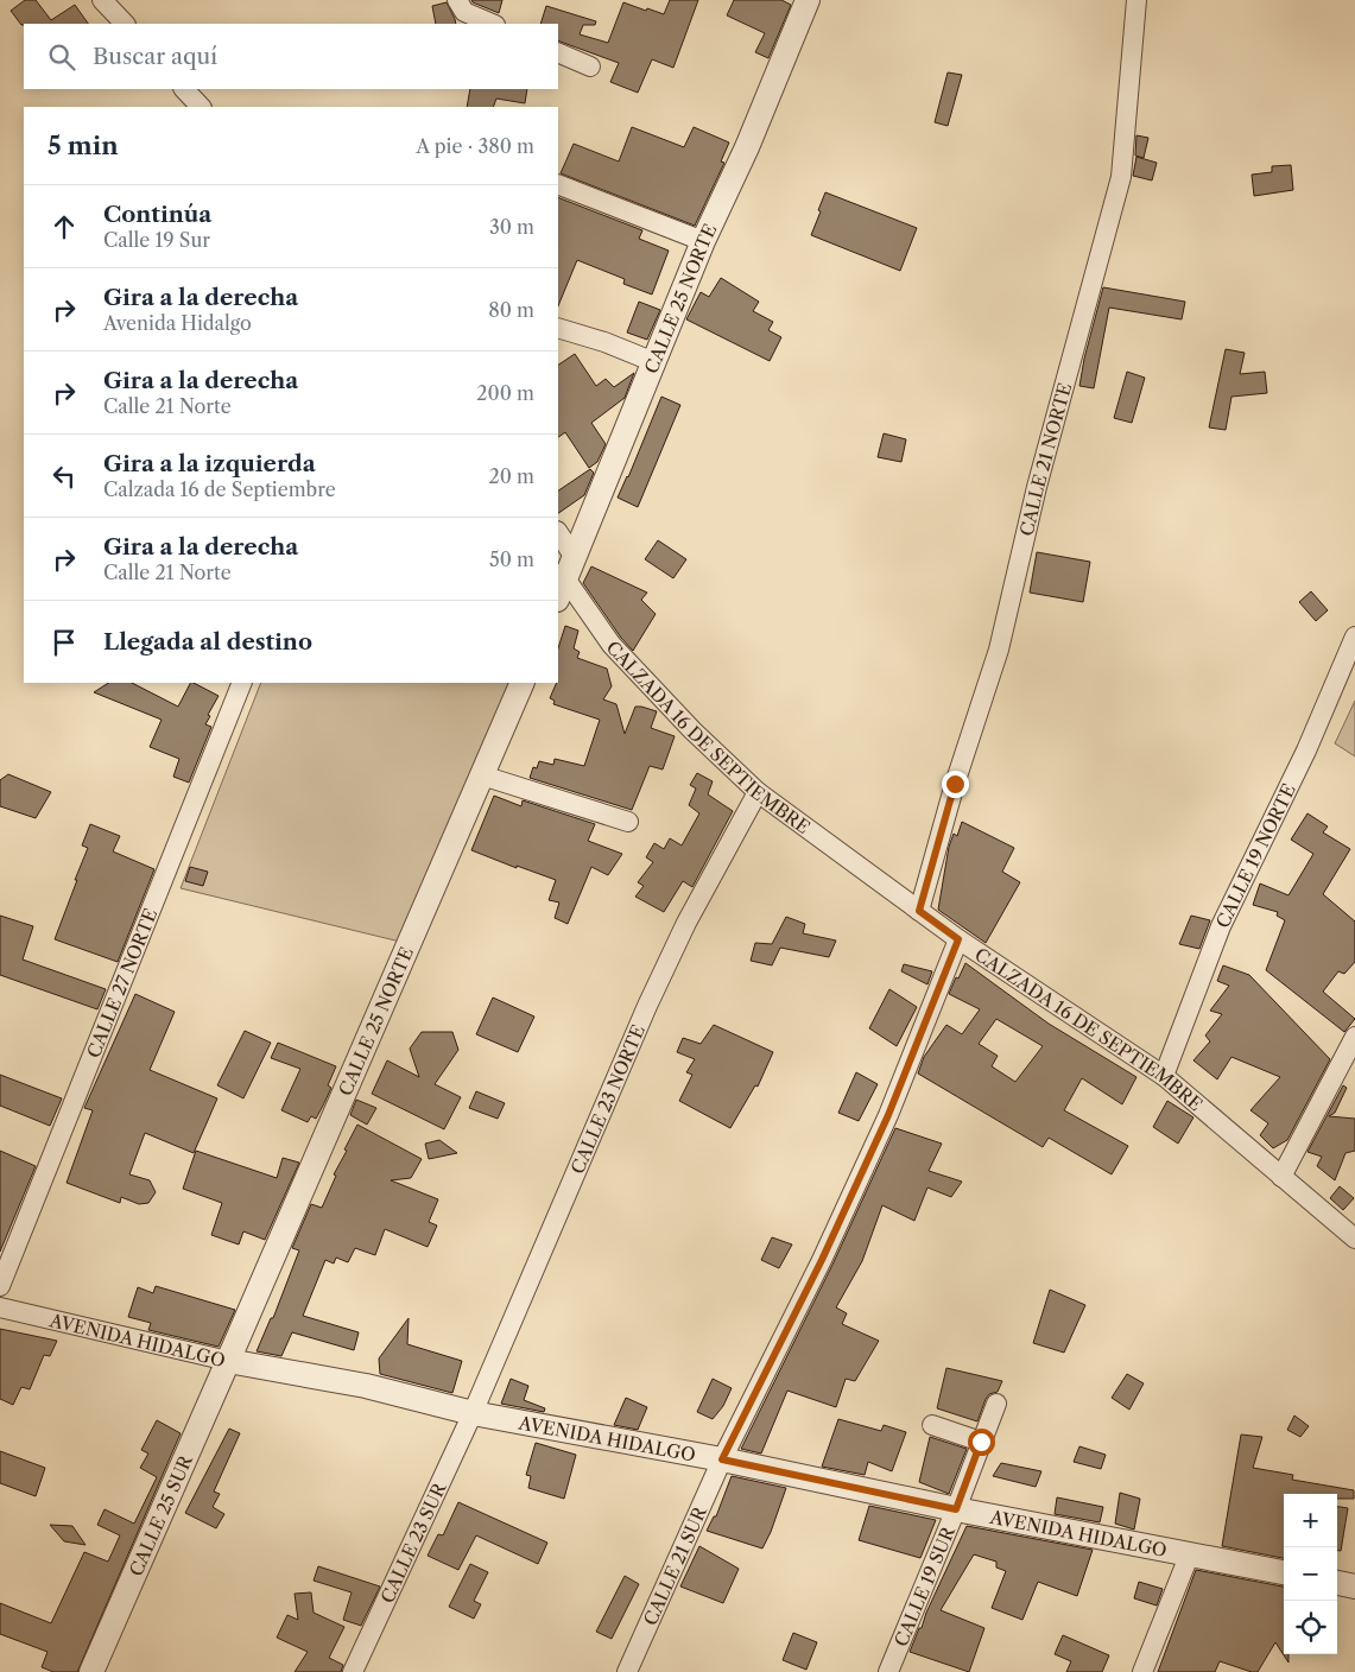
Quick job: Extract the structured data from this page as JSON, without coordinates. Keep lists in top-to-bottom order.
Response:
{
  "streets": {
    "street": [
      "CALLE 25 NORTE",
      "CALLE 21 NORTE",
      "CALZADA 16 DE SEPTIEMBRE",
      "CALLE 19 NORTE",
      "CALLE 27 NORTE",
      "CALLE 23 NORTE",
      "AVENIDA HIDALGO",
      "CALLE 25 SUR",
      "CALLE 23 SUR",
      "CALLE 21 SUR",
      "CALLE 19 SUR"
    ]
  },
  "crossings": [
    ["CALLE 25 NORTE", "CALZADA 16 DE SEPTIEMBRE"],
    ["CALLE 25 NORTE", "AVENIDA HIDALGO"],
    ["CALLE 25 NORTE", "CALLE 25 SUR"],
    ["CALLE 21 NORTE", "CALZADA 16 DE SEPTIEMBRE"],
    ["CALZADA 16 DE SEPTIEMBRE", "CALLE 19 NORTE"],
    ["CALZADA 16 DE SEPTIEMBRE", "CALLE 23 NORTE"],
    ["CALLE 23 NORTE", "AVENIDA HIDALGO"],
    ["CALLE 23 NORTE", "CALLE 23 SUR"],
    ["AVENIDA HIDALGO", "CALLE 25 SUR"],
    ["AVENIDA HIDALGO", "CALLE 23 SUR"],
    ["AVENIDA HIDALGO", "CALLE 21 SUR"],
    ["AVENIDA HIDALGO", "CALLE 19 SUR"]
  ],
  "page": {
    "search": "Buscar aquí",
    "heading": ["5 min", "A pie · 380 m"],
    "list": [
      ["Continúa", "Calle 19 Sur", "30 m"],
      ["Gira a la derecha", "Avenida Hidalgo", "80 m"],
      ["Gira a la derecha", "Calle 21 Norte", "200 m"],
      ["Gira a la izquierda", "Calzada 16 de Septiembre", "20 m"],
      ["Gira a la derecha", "Calle 21 Norte", "50 m"],
      "Llegada al destino"
    ],
    "map_buttons": ["+", "−"]
  }
}
